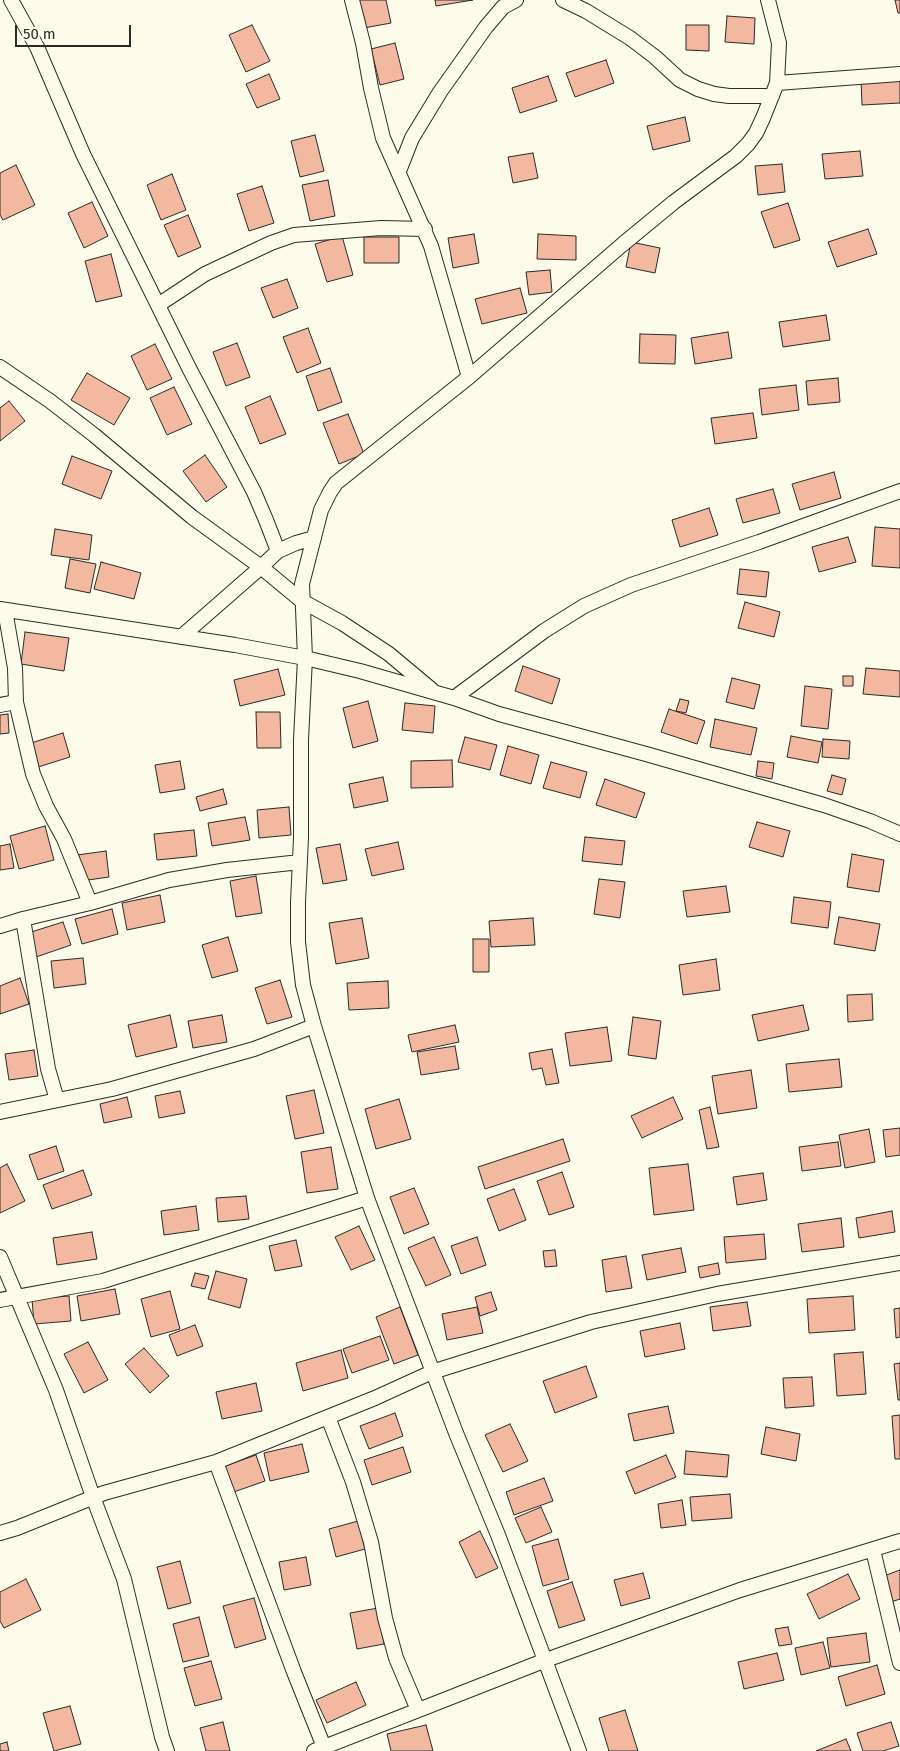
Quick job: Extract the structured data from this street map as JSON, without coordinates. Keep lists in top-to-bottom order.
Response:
{
  "scale_bar": "50 m"
}
